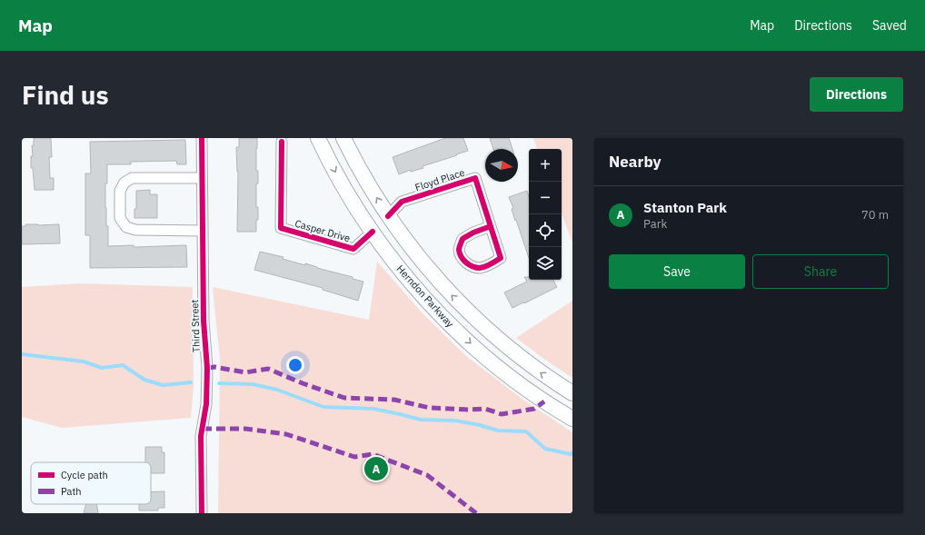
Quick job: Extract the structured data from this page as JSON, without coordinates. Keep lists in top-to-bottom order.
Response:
{
  "streets": {
    "main road": ["Herndon Parkway"],
    "street": ["Floyd Place", "Casper Drive", "Third Street"]
  },
  "crossings": [
    ["Floyd Place", "Herndon Parkway"],
    ["Casper Drive", "Herndon Parkway"]
  ],
  "legend": ["Cycle path", "Path"],
  "north": "right",
  "page": {
    "header": "Map",
    "nav": ["Map", "Directions", "Saved"],
    "buttons": [
      "Directions",
      ["Save", "Share"]
    ],
    "title": "Find us",
    "heading": "Nearby",
    "map_buttons": ["+", "−"],
    "list": [
      {
        "mark": "A",
        "name": "Stanton Park",
        "note": "Park",
        "value": "70 m"
      }
    ],
    "pins": "A"
  }
}
